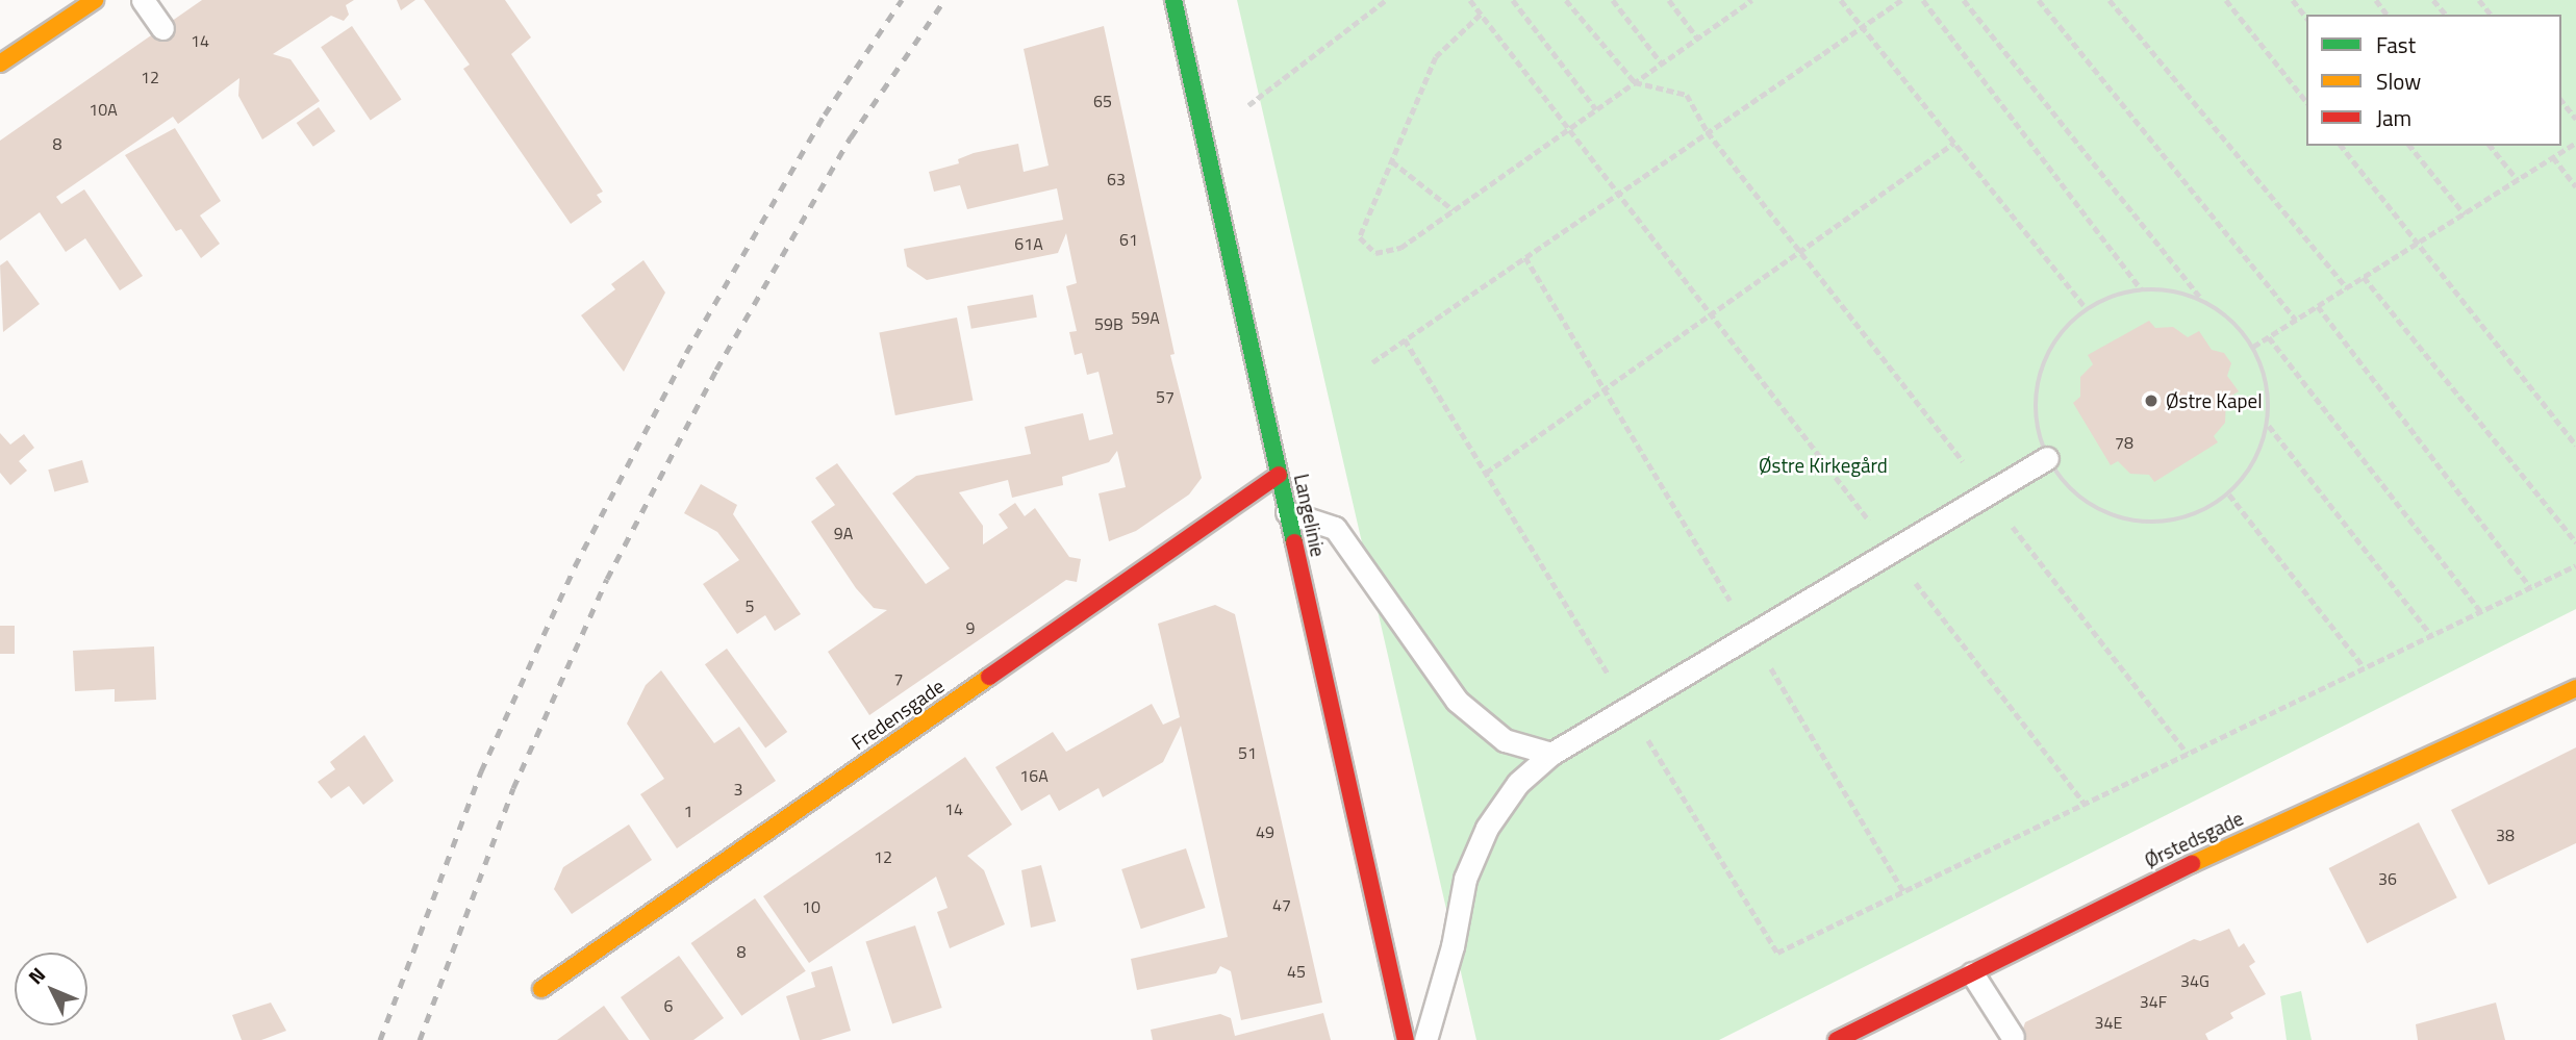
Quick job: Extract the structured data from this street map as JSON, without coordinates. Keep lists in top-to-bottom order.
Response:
{
  "streets": {
    "street": ["Langelinie", "Fredensgade", "Ørstedsgade"]
  },
  "crossings": [
    ["Langelinie", "Fredensgade"]
  ],
  "parks": ["Østre Kirkegård"],
  "places": ["Østre Kapel"],
  "house_numbers": [
    "14",
    "12",
    "65",
    "10A",
    "8",
    "63",
    "61",
    "61A",
    "59A",
    "59B",
    "57",
    "78",
    "9A",
    "5",
    "9",
    "7",
    "51",
    "16A",
    "3",
    "14",
    "1",
    "49",
    "38",
    "12",
    "36",
    "47",
    "10",
    "8",
    "45",
    "34G",
    "34F",
    "6",
    "34E"
  ],
  "legend": ["Fast", "Slow", "Jam"],
  "north": "top left"
}
